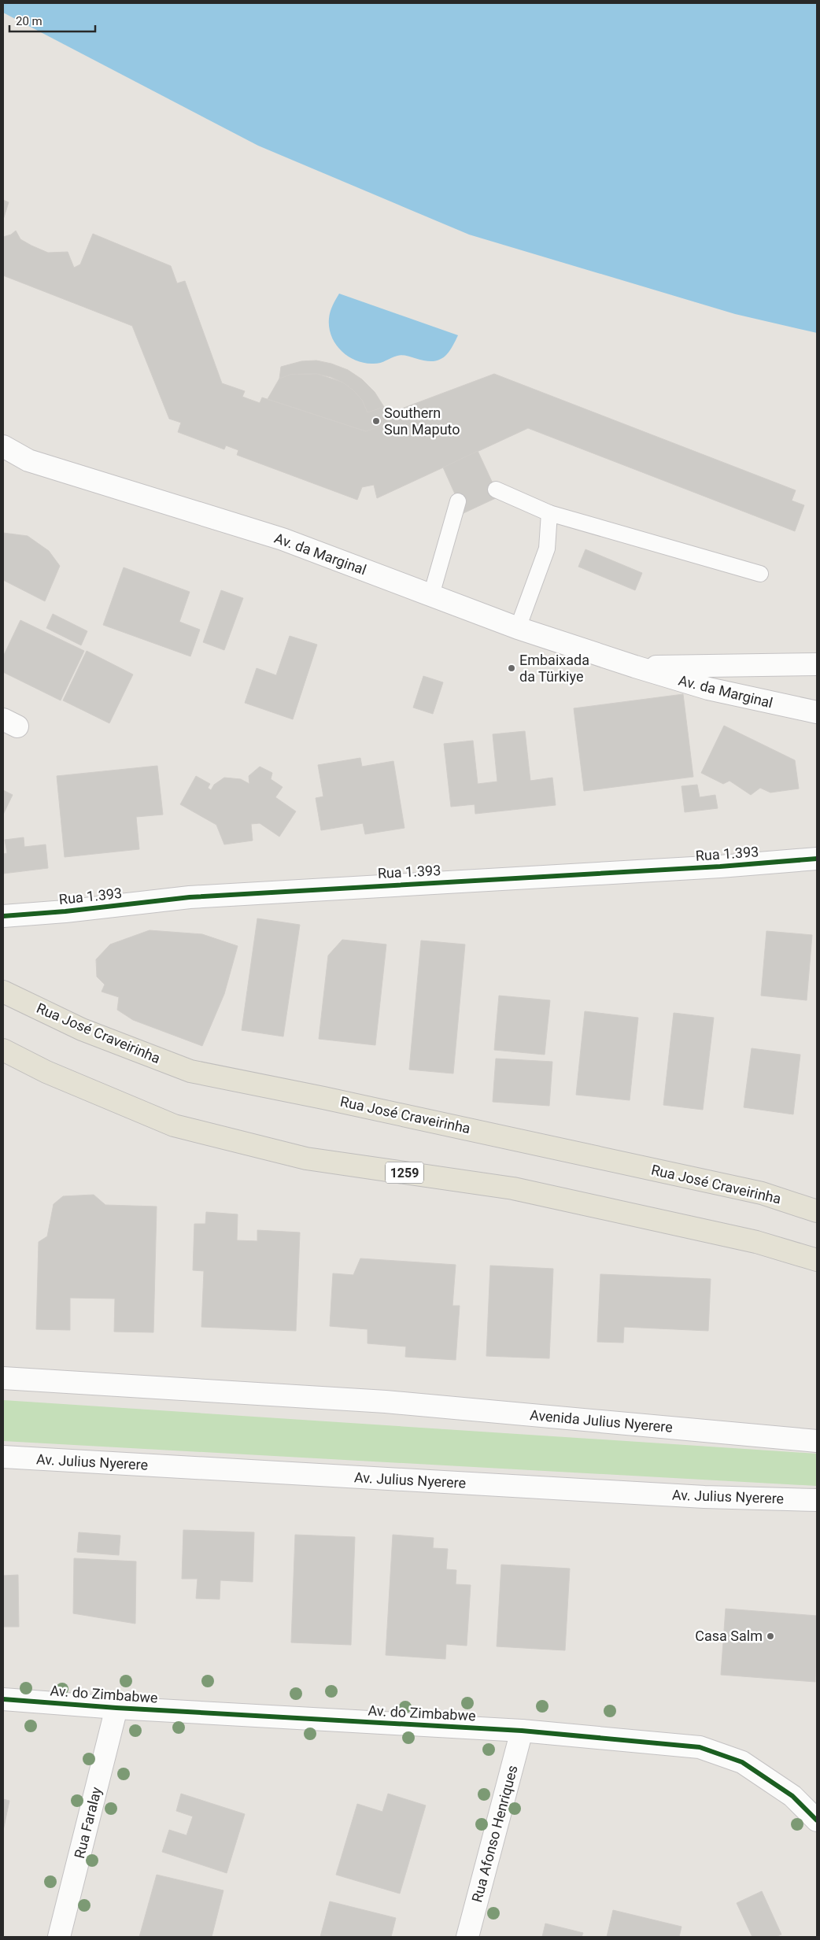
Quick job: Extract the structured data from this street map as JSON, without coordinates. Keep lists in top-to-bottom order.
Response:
{
  "streets": {
    "main road": [
      "Av. da Marginal",
      "Rua 1.393",
      "Rua José Craveirinha",
      "1259",
      "Avenida Julius Nyerere",
      "Av. Julius Nyerere",
      "Av. do Zimbabwe",
      "Rua Faralay",
      "Rua Afonso Henriques"
    ]
  },
  "crossings": [
    ["Av. do Zimbabwe", "Rua Faralay"],
    ["Av. do Zimbabwe", "Rua Afonso Henriques"]
  ],
  "places": ["Southern Sun Maputo", "Embaixada da Türkiye", "Casa Salm"],
  "scale_bar": "20 m"
}
